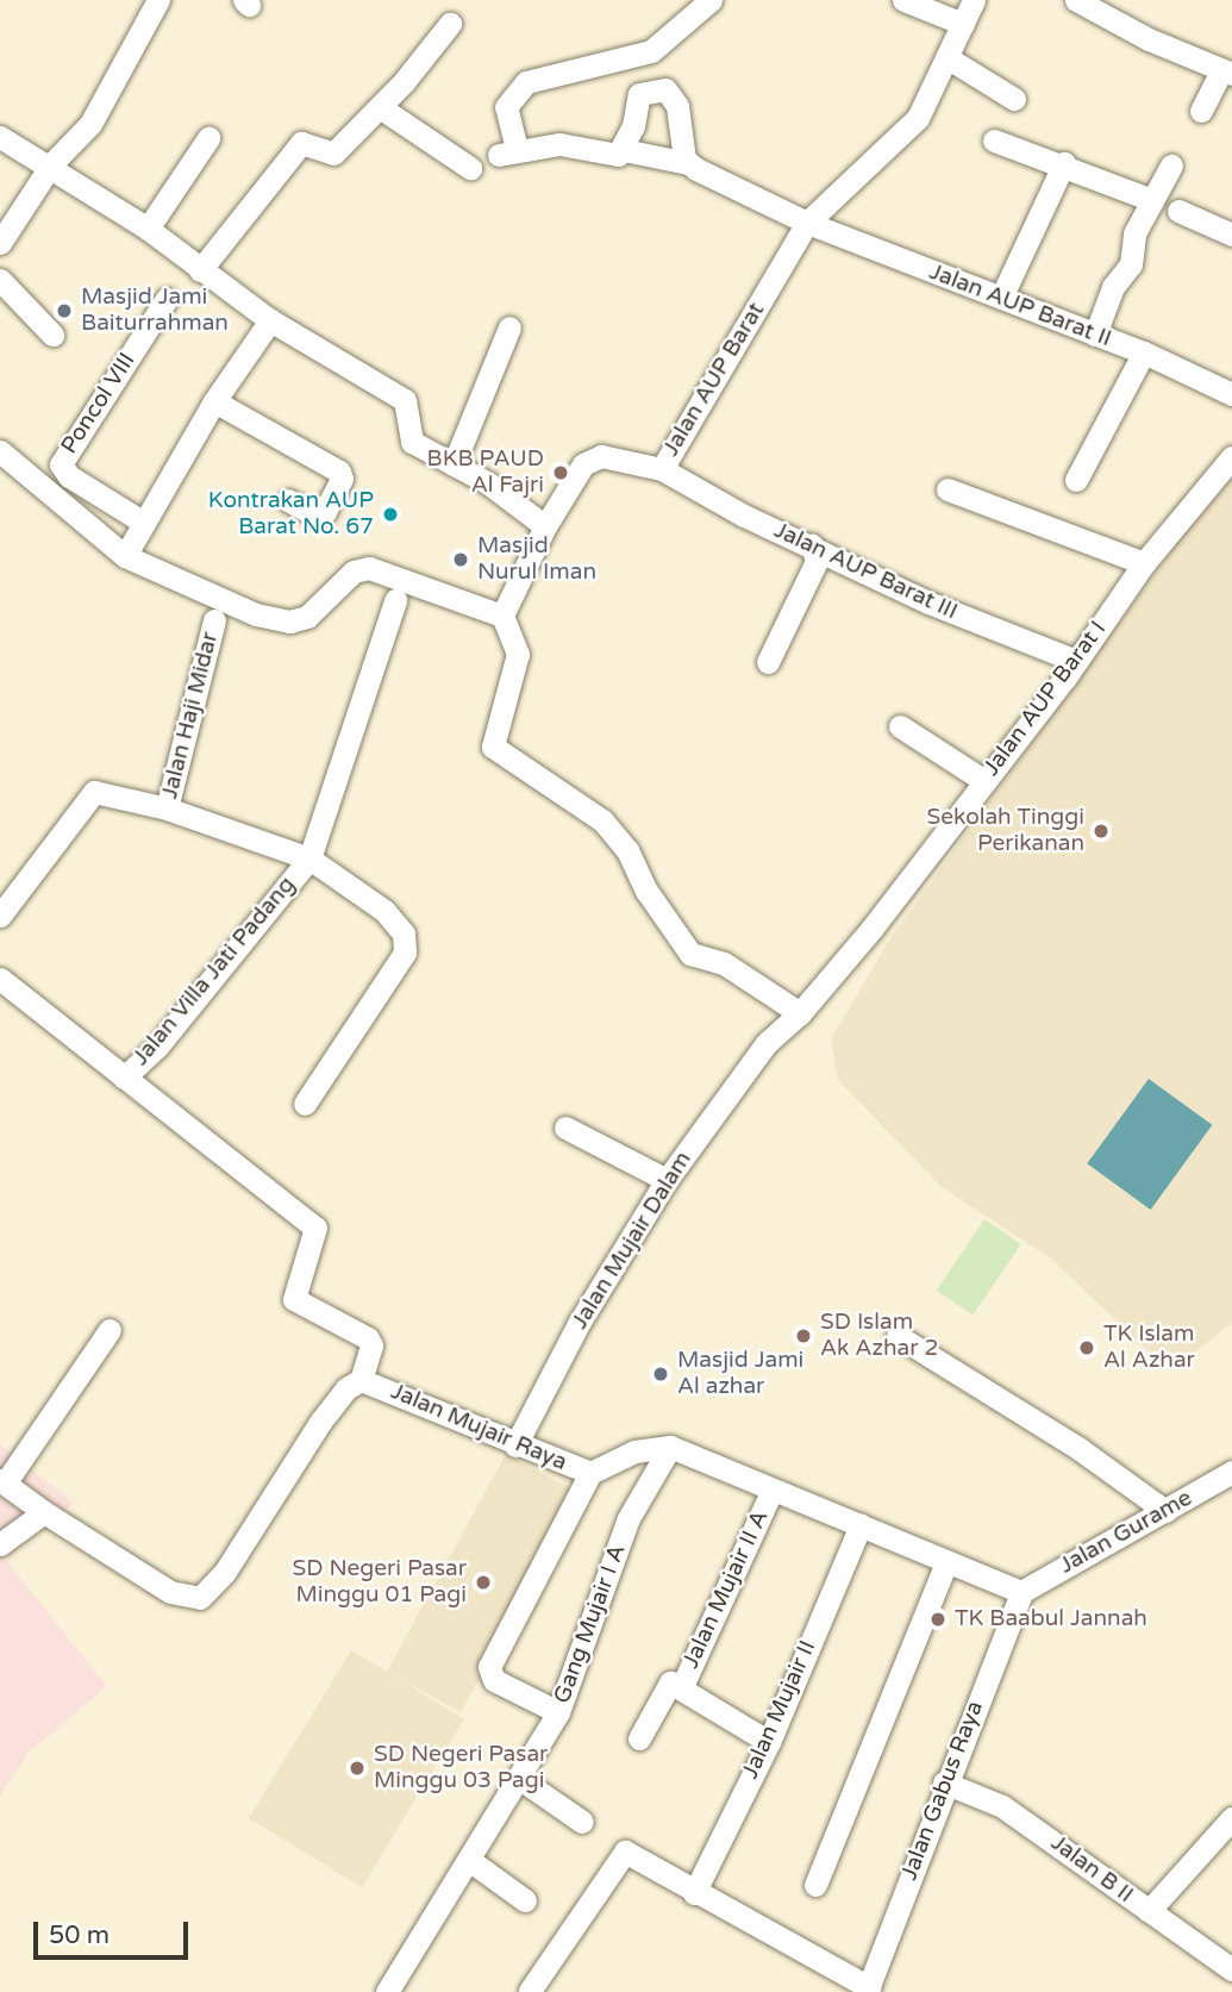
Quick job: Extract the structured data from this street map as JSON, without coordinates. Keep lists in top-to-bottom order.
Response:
{
  "streets": {
    "street": [
      "Jalan AUP Barat II",
      "Jalan AUP Barat",
      "Poncol VIII",
      "Jalan AUP Barat III",
      "Jalan AUP Barat I",
      "Jalan Haji Midar",
      "Jalan Villa Jati Padang",
      "Jalan Mujair Dalam",
      "Jalan Mujair Raya",
      "Jalan Gurame",
      "Jalan Mujair II A",
      "Gang Mujair I A",
      "Jalan Mujair II",
      "Jalan Gabus Raya",
      "Jalan B II"
    ]
  },
  "crossings": [
    ["Jalan AUP Barat II", "Jalan AUP Barat"],
    ["Jalan AUP Barat", "Jalan AUP Barat III"],
    ["Jalan AUP Barat III", "Jalan AUP Barat I"],
    ["Jalan AUP Barat I", "Jalan Mujair Dalam"],
    ["Jalan Haji Midar", "Jalan Villa Jati Padang"],
    ["Jalan Mujair Dalam", "Jalan Mujair Raya"],
    ["Jalan Mujair Raya", "Gang Mujair I A"],
    ["Jalan Gurame", "Jalan Gabus Raya"],
    ["Jalan Gabus Raya", "Jalan B II"]
  ],
  "places": [
    "Masjid Jami Baiturrahman",
    "BKB PAUD Al Fajri",
    "Kontrakan AUP Barat No. 67",
    "Masjid Nurul Iman",
    "Sekolah Tinggi Perikanan",
    "SD Islam Ak Azhar 2",
    "TK Islam Al Azhar",
    "Masjid Jami Al azhar",
    "SD Negeri Pasar Minggu 01 Pagi",
    "TK Baabul Jannah",
    "SD Negeri Pasar Minggu 03 Pagi"
  ],
  "scale_bar": "50 m"
}
